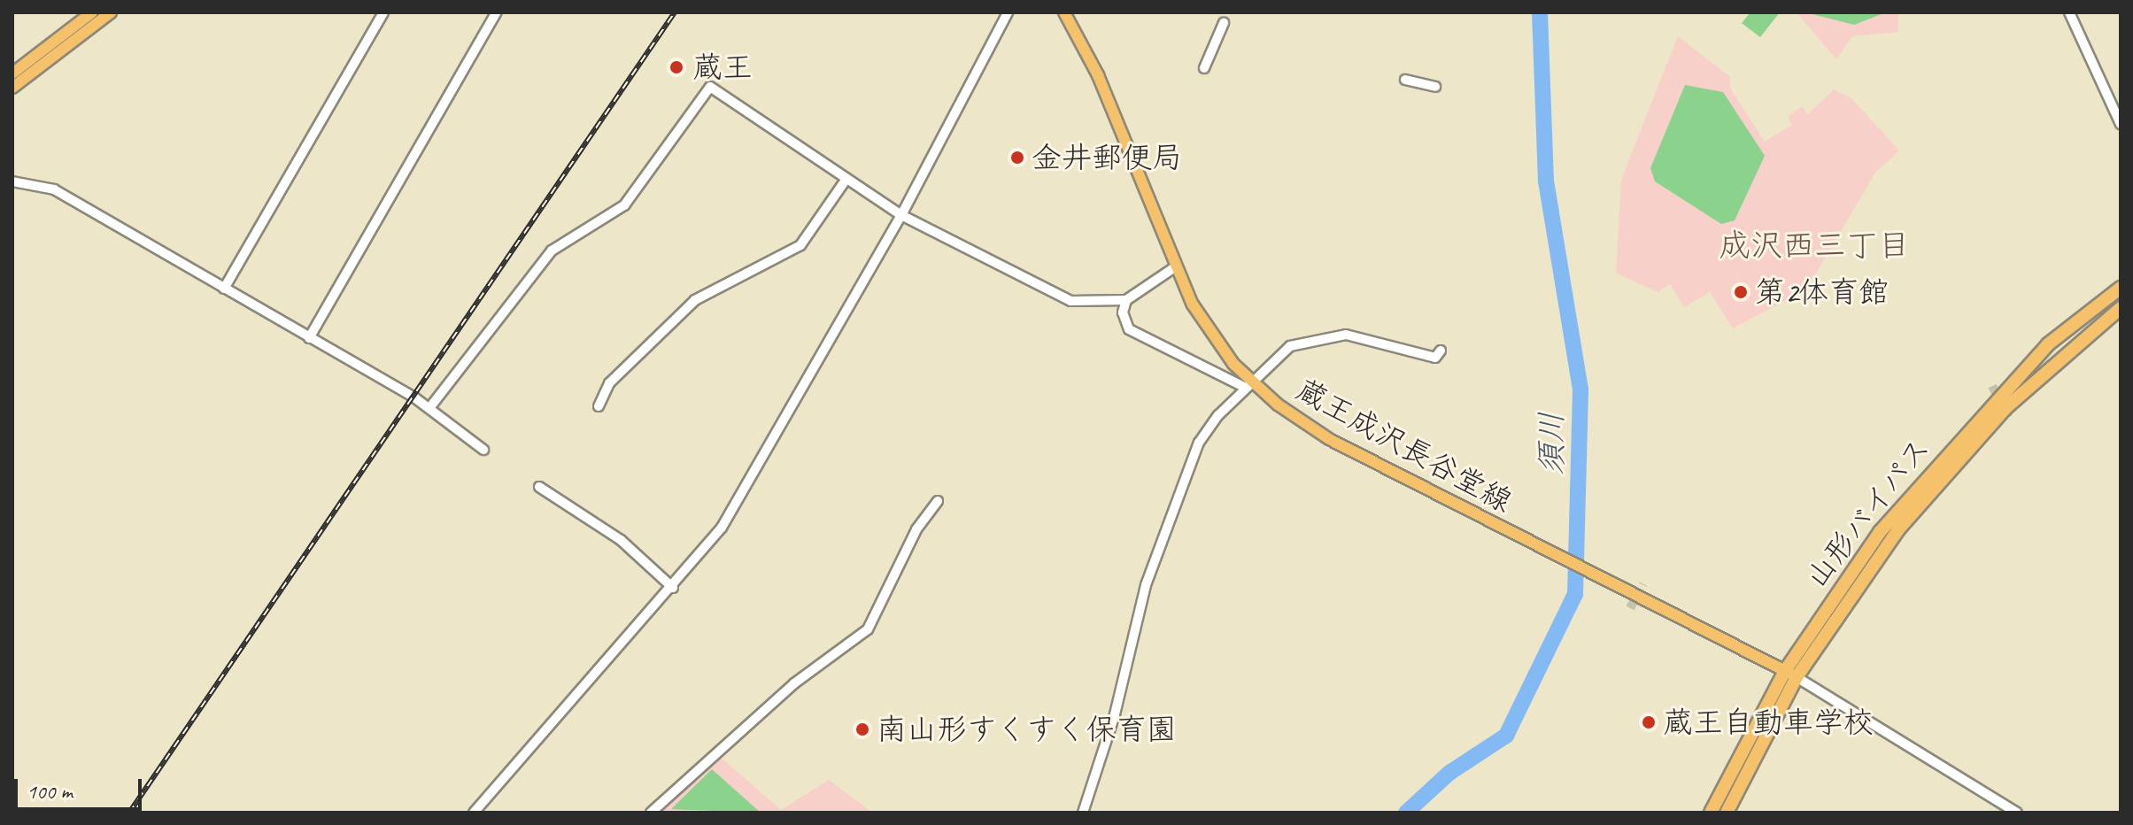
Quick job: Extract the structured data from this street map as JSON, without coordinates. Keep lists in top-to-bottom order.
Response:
{
  "streets": {
    "highway": ["山形バイパス"],
    "main road": ["蔵王成沢長谷堂線"]
  },
  "crossings": [
    ["蔵王成沢長谷堂線", "山形バイパス"]
  ],
  "districts": ["成沢西三丁目"],
  "water": ["須川"],
  "places": [
    "蔵王",
    "金井郵便局",
    "第2体育館",
    "蔵王自動車学校",
    "南山形すくすく保育園"
  ],
  "scale_bar": "100 m"
}
